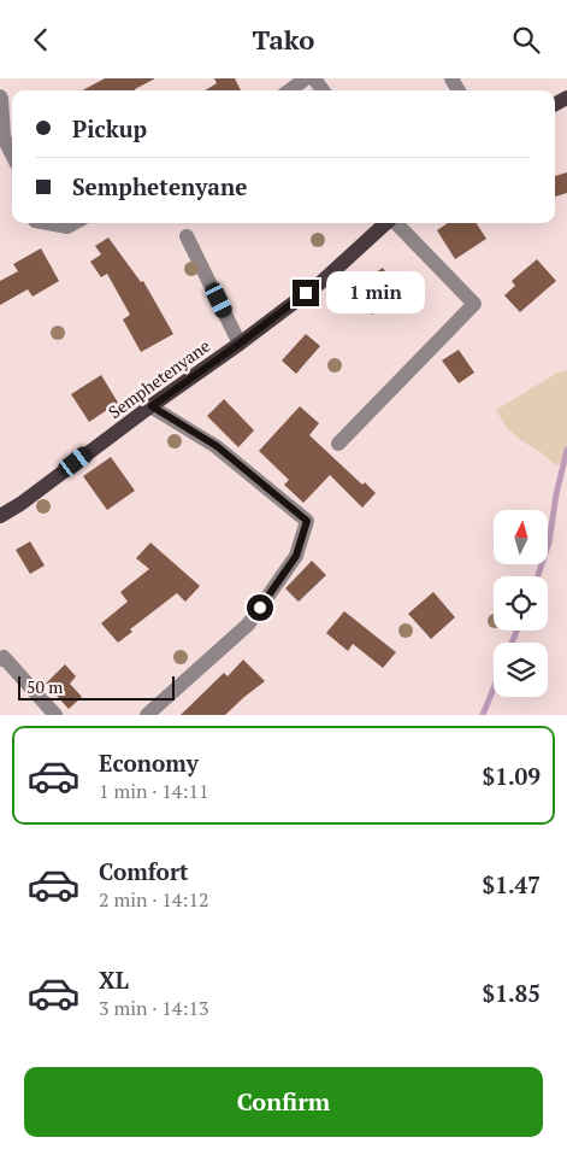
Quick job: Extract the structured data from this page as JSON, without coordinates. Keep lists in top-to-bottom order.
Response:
{
  "streets": {
    "main road": ["Semphetenyane"]
  },
  "scale_bar": "50 m",
  "north": "top",
  "page": {
    "header": "Tako",
    "banner": ["Pickup", "Semphetenyane"],
    "bubble": "1 min",
    "scale": "50 m",
    "list": [
      {
        "name": "Economy",
        "note": "1 min · 14:11",
        "value": "$1.09"
      },
      {
        "name": "Comfort",
        "note": "2 min · 14:12",
        "value": "$1.47"
      },
      {
        "name": "XL",
        "note": "3 min · 14:13",
        "value": "$1.85"
      }
    ],
    "buttons": "Confirm"
  }
}
